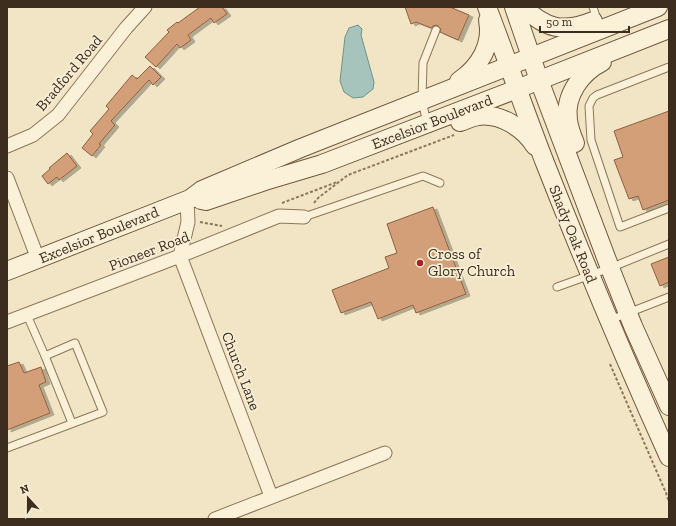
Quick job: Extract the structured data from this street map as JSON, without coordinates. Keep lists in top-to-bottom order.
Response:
{
  "streets": {
    "main road": ["Excelsior Boulevard", "Shady Oak Road"],
    "street": ["Bradford Road", "Pioneer Road", "Church Lane"]
  },
  "crossings": [
    ["Excelsior Boulevard", "Shady Oak Road"],
    ["Pioneer Road", "Church Lane"]
  ],
  "places": ["Cross of Glory Church"],
  "scale_bar": "50 m",
  "north": "top"
}
